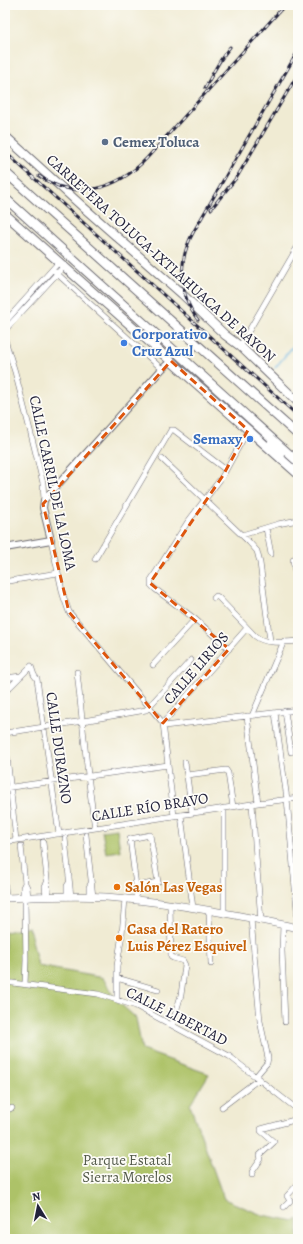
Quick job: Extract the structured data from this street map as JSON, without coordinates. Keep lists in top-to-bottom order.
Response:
{
  "streets": {
    "main road": ["CARRETERA TOLUCA-IXTLAHUACA DE RAYON"],
    "street": [
      "CALLE CARRIL DE LA LOMA",
      "CALLE LIRIOS",
      "CALLE DURAZNO",
      "CALLE RÍO BRAVO",
      "CALLE LIBERTAD"
    ]
  },
  "crossings": [
    ["CALLE DURAZNO", "CALLE RÍO BRAVO"]
  ],
  "parks": ["Parque Estatal Sierra Morelos"],
  "places": [
    "Cemex Toluca",
    "Corporativo Cruz Azul",
    "Semaxy",
    "Salón Las Vegas",
    "Casa del Ratero Luis Pérez Esquivel"
  ],
  "north": "top"
}
